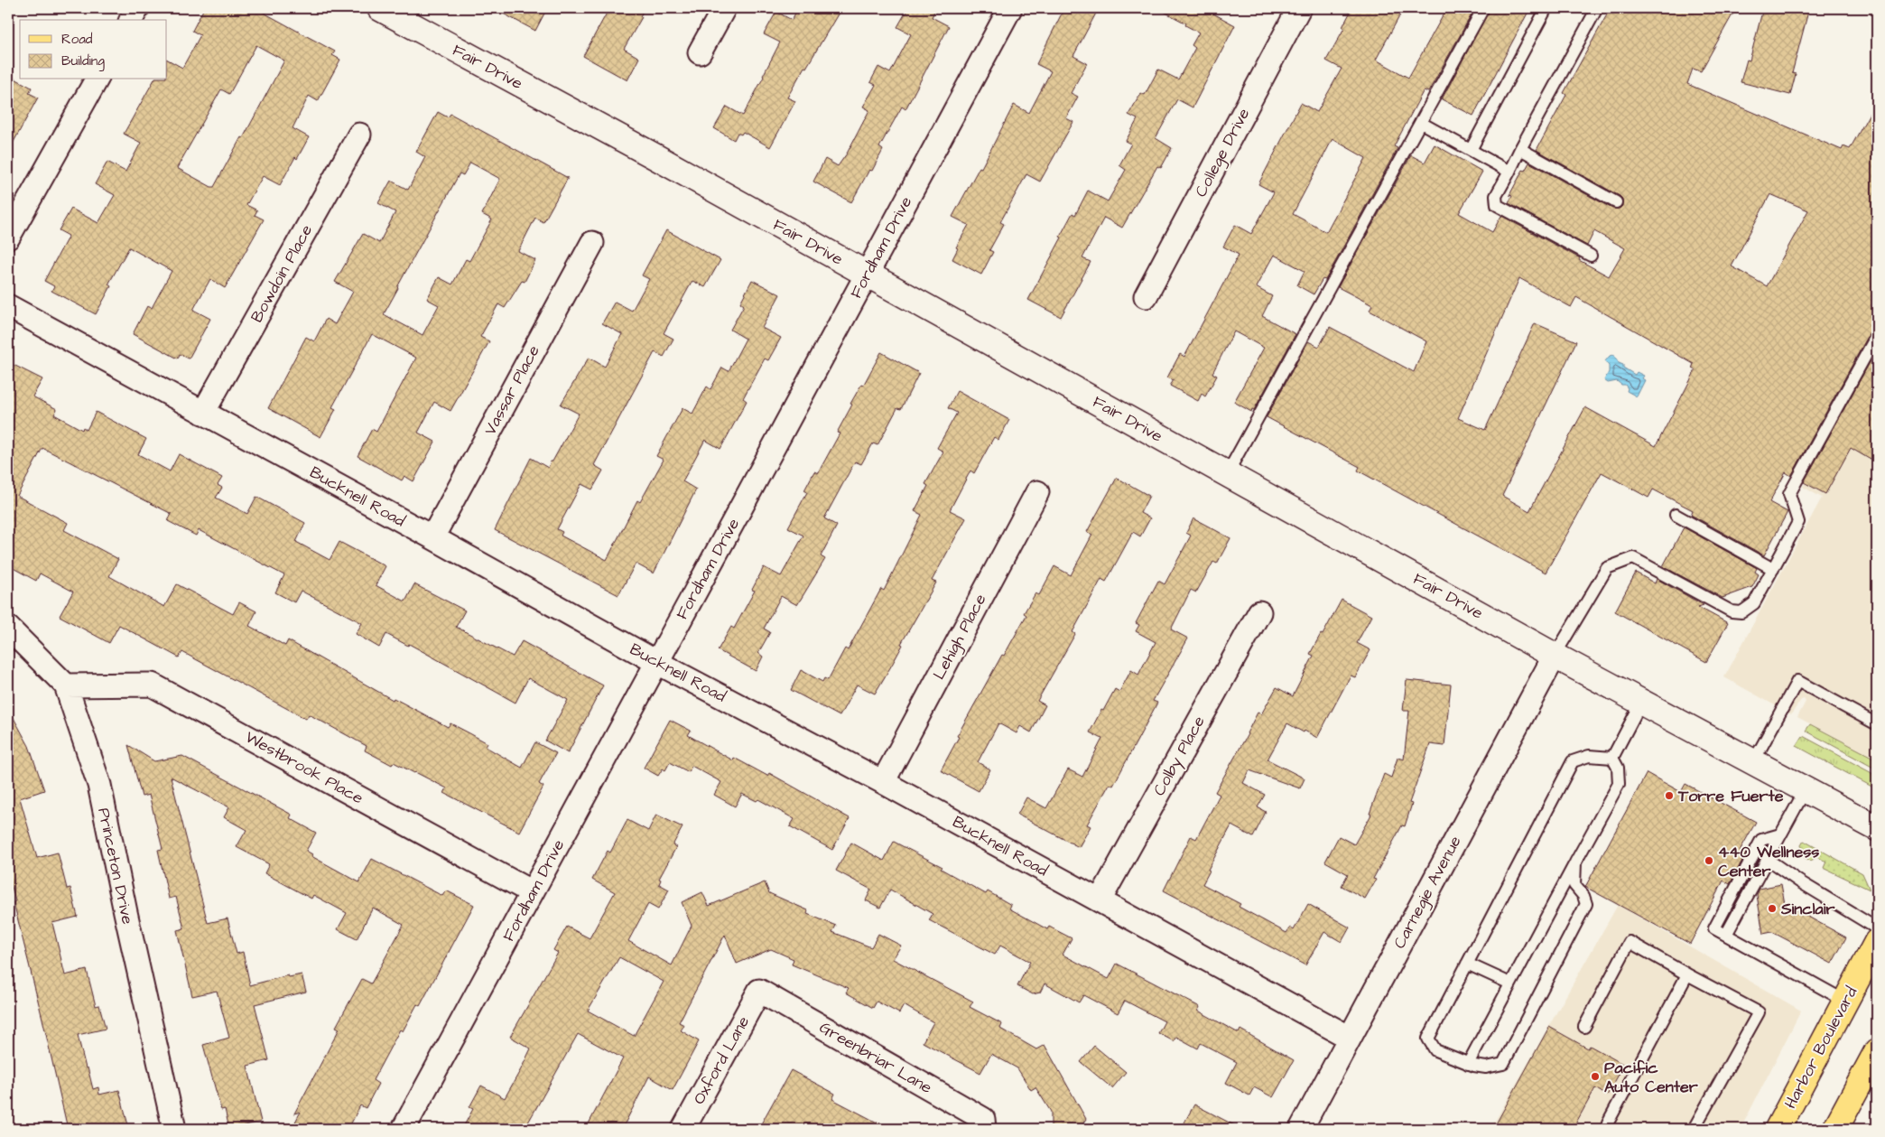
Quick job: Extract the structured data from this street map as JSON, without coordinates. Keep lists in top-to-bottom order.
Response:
{
  "streets": {
    "main road": ["Fair Drive", "Harbor Boulevard"],
    "street": [
      "College Drive",
      "Fordham Drive",
      "Bowdoin Place",
      "Vassar Place",
      "Bucknell Road",
      "Lehigh Place",
      "Colby Place",
      "Westbrook Place",
      "Princeton Drive",
      "Carnegie Avenue",
      "Greenbriar Lane",
      "Oxford Lane"
    ]
  },
  "crossings": [
    ["Fair Drive", "Fordham Drive"],
    ["Fair Drive", "Carnegie Avenue"],
    ["Fordham Drive", "Bucknell Road"],
    ["Fordham Drive", "Westbrook Place"],
    ["Bowdoin Place", "Bucknell Road"],
    ["Vassar Place", "Bucknell Road"],
    ["Bucknell Road", "Lehigh Place"],
    ["Bucknell Road", "Colby Place"],
    ["Bucknell Road", "Carnegie Avenue"],
    ["Westbrook Place", "Princeton Drive"],
    ["Greenbriar Lane", "Oxford Lane"]
  ],
  "places": [
    "Torre Fuerte",
    "440 Wellness Center",
    "Sinclair",
    "Pacific Auto Center"
  ],
  "legend": ["Road", "Building"]
}
